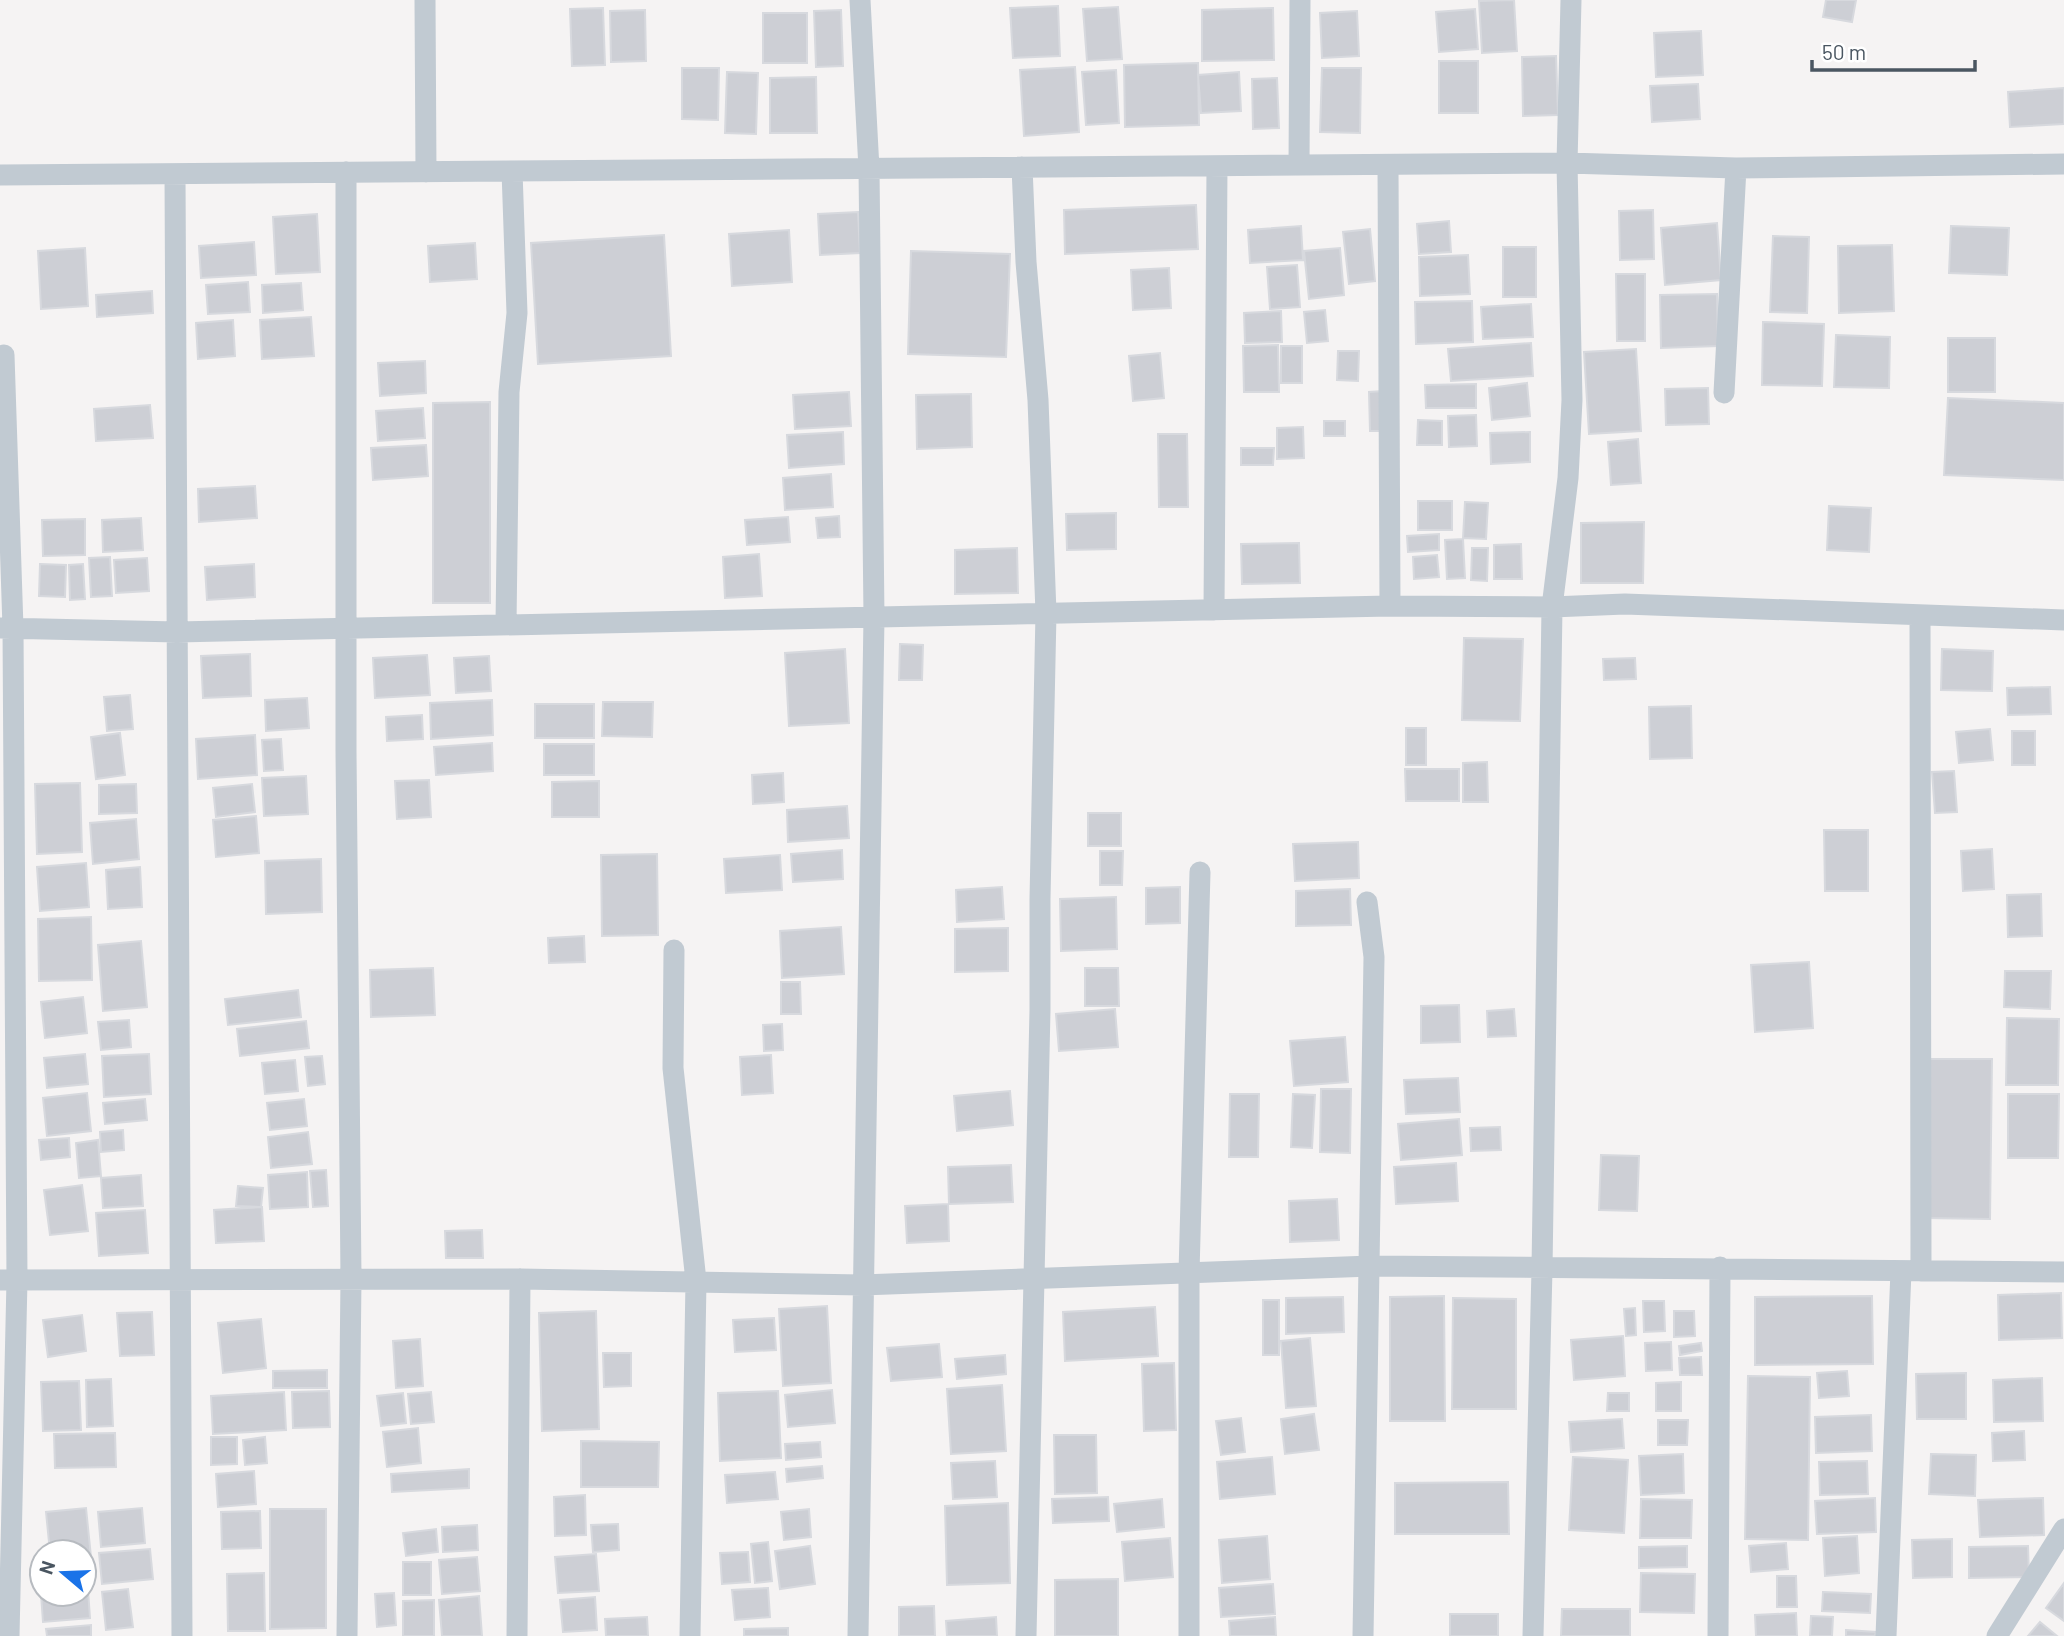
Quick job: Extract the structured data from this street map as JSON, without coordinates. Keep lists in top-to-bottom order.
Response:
{
  "scale_bar": "50 m",
  "north": "left"
}
